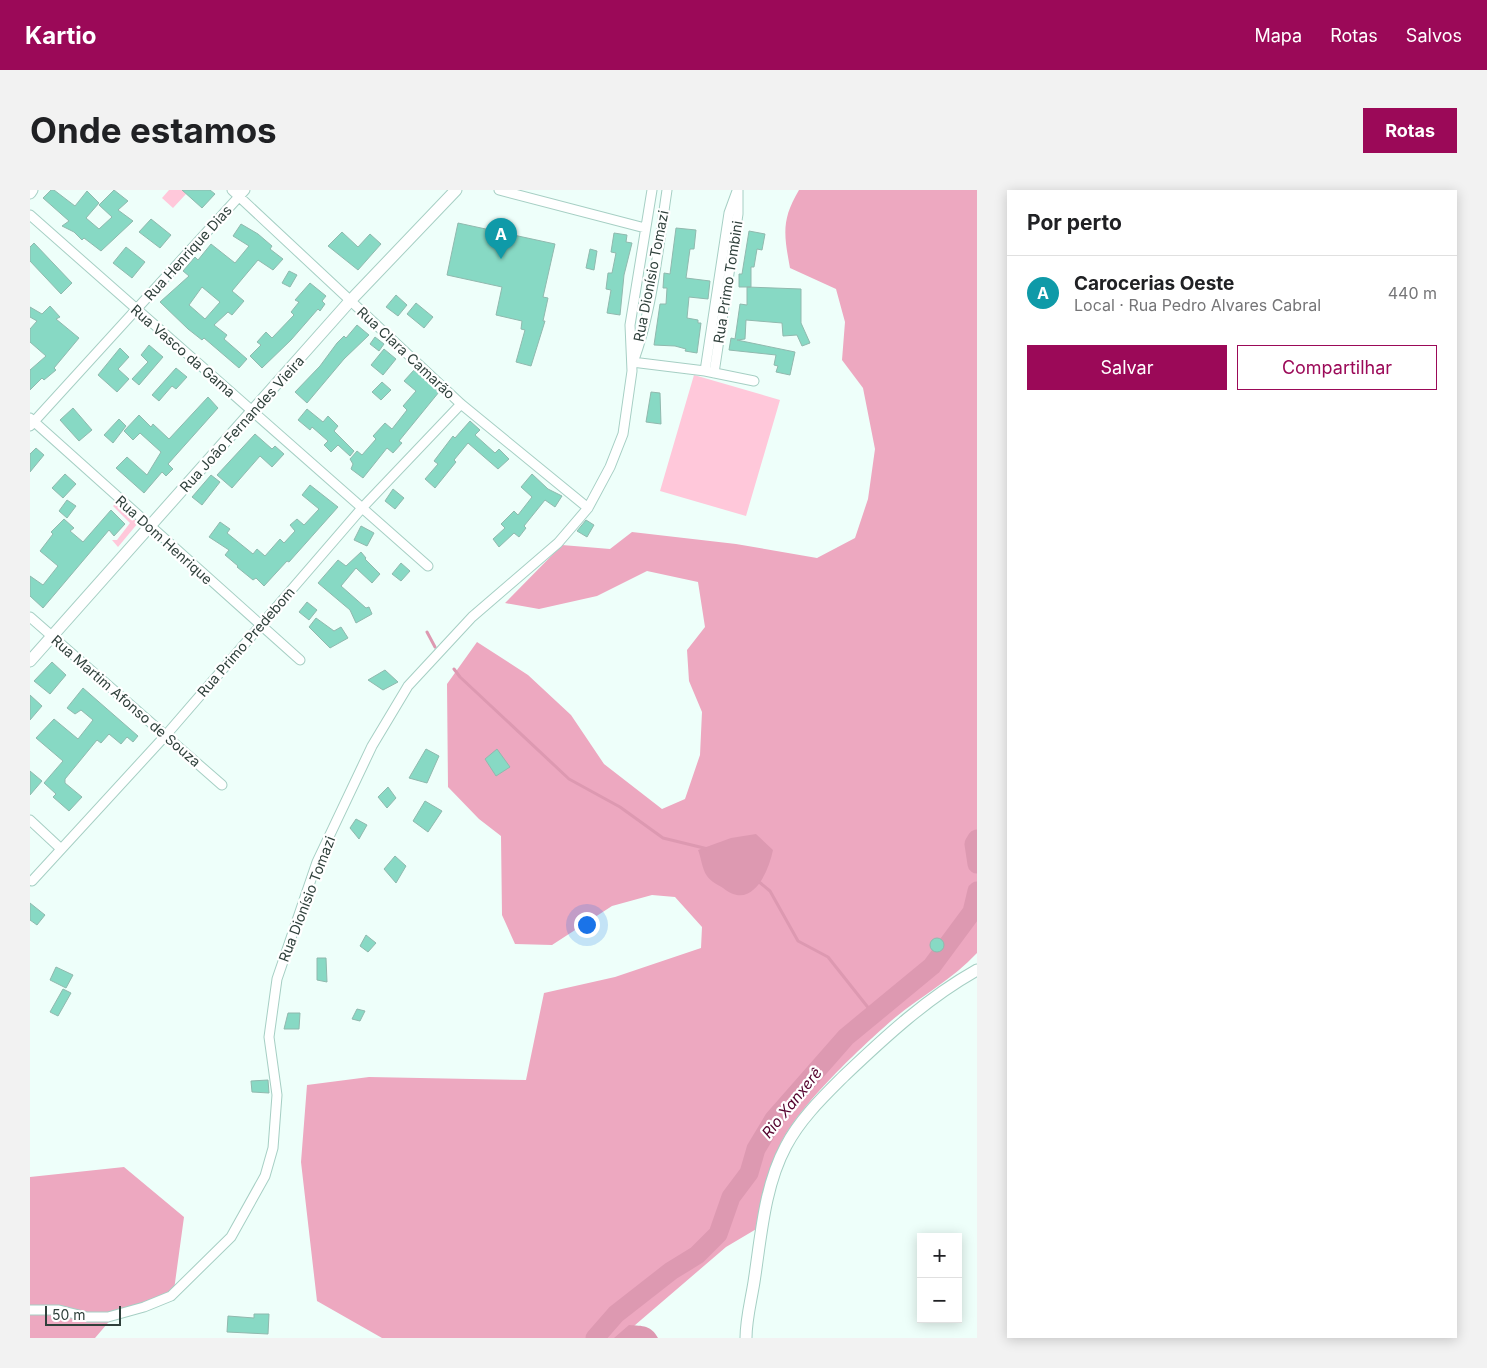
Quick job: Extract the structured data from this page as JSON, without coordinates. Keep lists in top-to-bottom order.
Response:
{
  "streets": {
    "street": [
      "Rua Henrique Dias",
      "Rua Dionísio Tomazi",
      "Rua Primo Tombini",
      "Rua Vasco da Gama",
      "Rua Clara Camarão",
      "Rua João Fernandes Vieira",
      "Rua Dom Henrique",
      "Rua Primo Predebom",
      "Rua Martim Afonso de Souza"
    ]
  },
  "crossings": [
    ["Rua Henrique Dias", "Rua Vasco da Gama"],
    ["Rua Henrique Dias", "Rua Clara Camarão"],
    ["Rua Henrique Dias", "Rua Dom Henrique"],
    ["Rua Dionísio Tomazi", "Rua Clara Camarão"],
    ["Rua Vasco da Gama", "Rua João Fernandes Vieira"],
    ["Rua Vasco da Gama", "Rua Primo Predebom"],
    ["Rua Clara Camarão", "Rua João Fernandes Vieira"],
    ["Rua Clara Camarão", "Rua Primo Predebom"],
    ["Rua João Fernandes Vieira", "Rua Dom Henrique"],
    ["Rua João Fernandes Vieira", "Rua Martim Afonso de Souza"],
    ["Rua Dom Henrique", "Rua Primo Predebom"],
    ["Rua Primo Predebom", "Rua Martim Afonso de Souza"]
  ],
  "water": ["Rio Xanxerê"],
  "scale_bar": "50 m",
  "page": {
    "header": "Kartio",
    "nav": ["Mapa", "Rotas", "Salvos"],
    "buttons": [
      "Rotas",
      ["Salvar", "Compartilhar"]
    ],
    "title": "Onde estamos",
    "heading": "Por perto",
    "pins": "A",
    "list": [
      {
        "mark": "A",
        "name": "Carocerias Oeste",
        "note": "Local · Rua Pedro Alvares Cabral",
        "value": "440 m"
      }
    ],
    "map_buttons": ["+", "−"],
    "scale": "50 m"
  }
}
